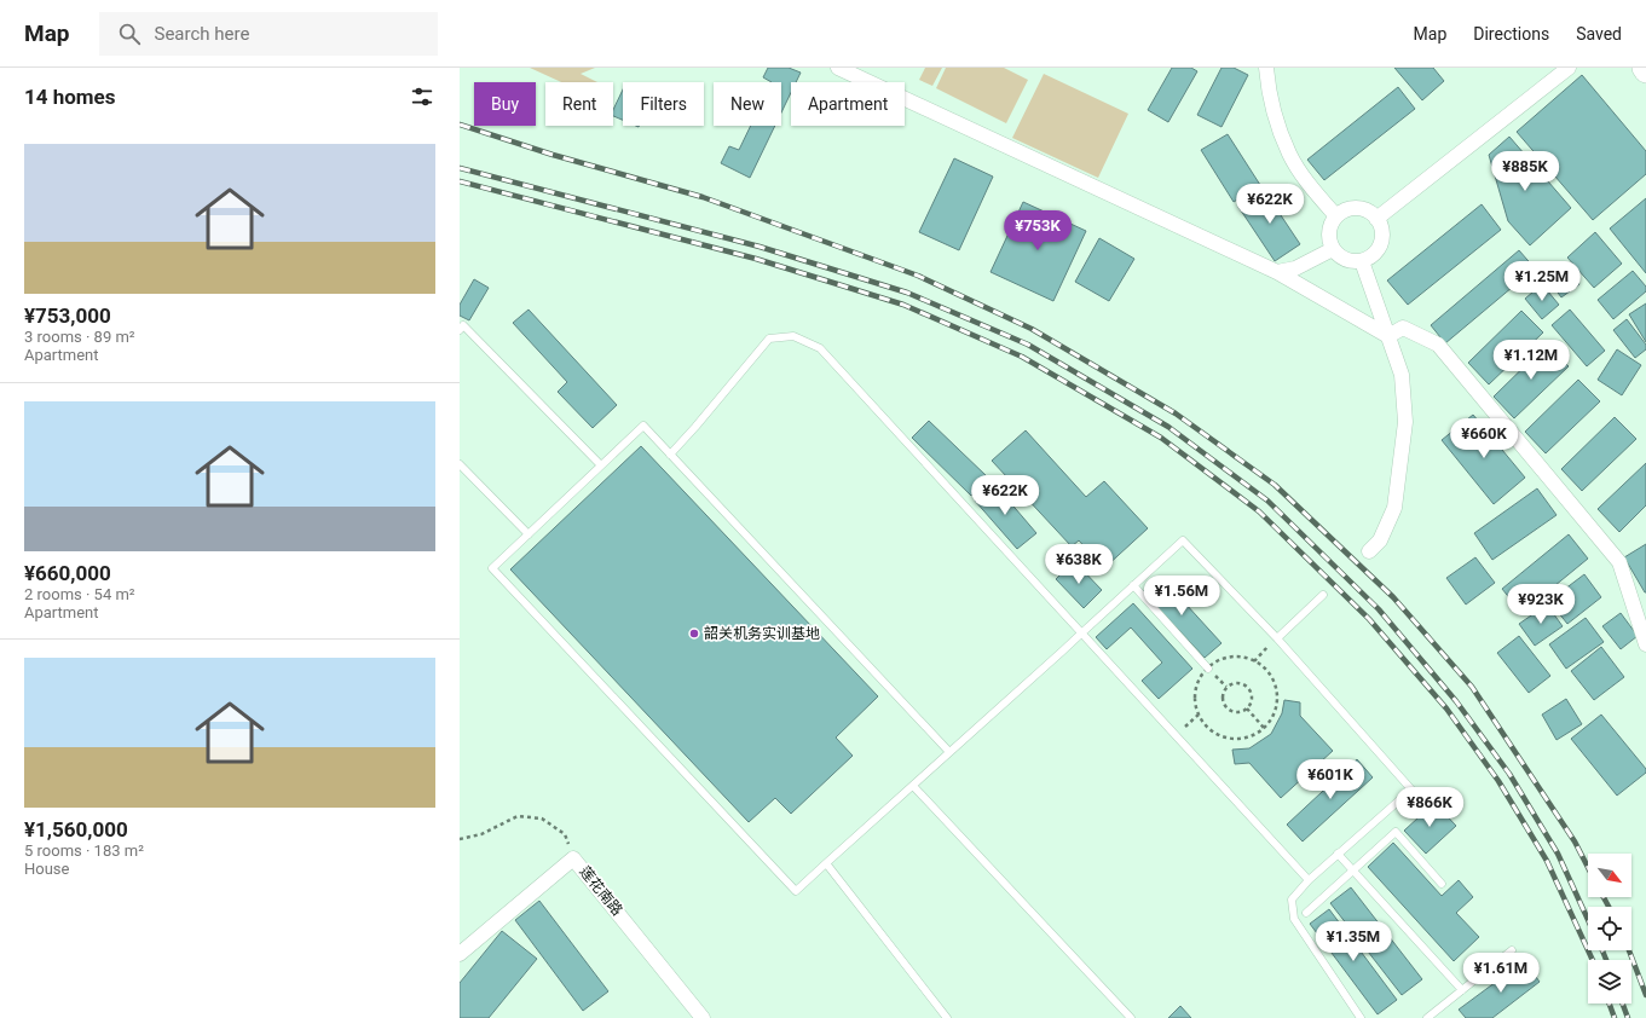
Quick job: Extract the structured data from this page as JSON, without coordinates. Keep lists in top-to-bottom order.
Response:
{
  "streets": {
    "street": ["莲花南路"]
  },
  "places": ["韶关机务实训基地"],
  "north": "bottom right",
  "page": {
    "header": "Map",
    "search": "Search here",
    "nav": ["Map", "Directions", "Saved"],
    "heading": "14 homes",
    "chip": [
      "Buy",
      "Rent",
      "Filters",
      "New",
      "Apartment"
    ],
    "list": [
      {
        "name": "¥753,000",
        "note": "3 rooms · 89 m² · Apartment"
      },
      {
        "name": "¥660,000",
        "note": "2 rooms · 54 m² · Apartment"
      },
      {
        "name": "¥1,560,000",
        "note": "5 rooms · 183 m² · House"
      }
    ],
    "price": [
      "¥885K",
      "¥622K",
      "¥753K",
      "¥1.25M",
      "¥1.12M",
      "¥660K",
      "¥622K",
      "¥638K",
      "¥1.56M",
      "¥923K",
      "¥601K",
      "¥866K",
      "¥1.35M",
      "¥1.61M"
    ]
  }
}
